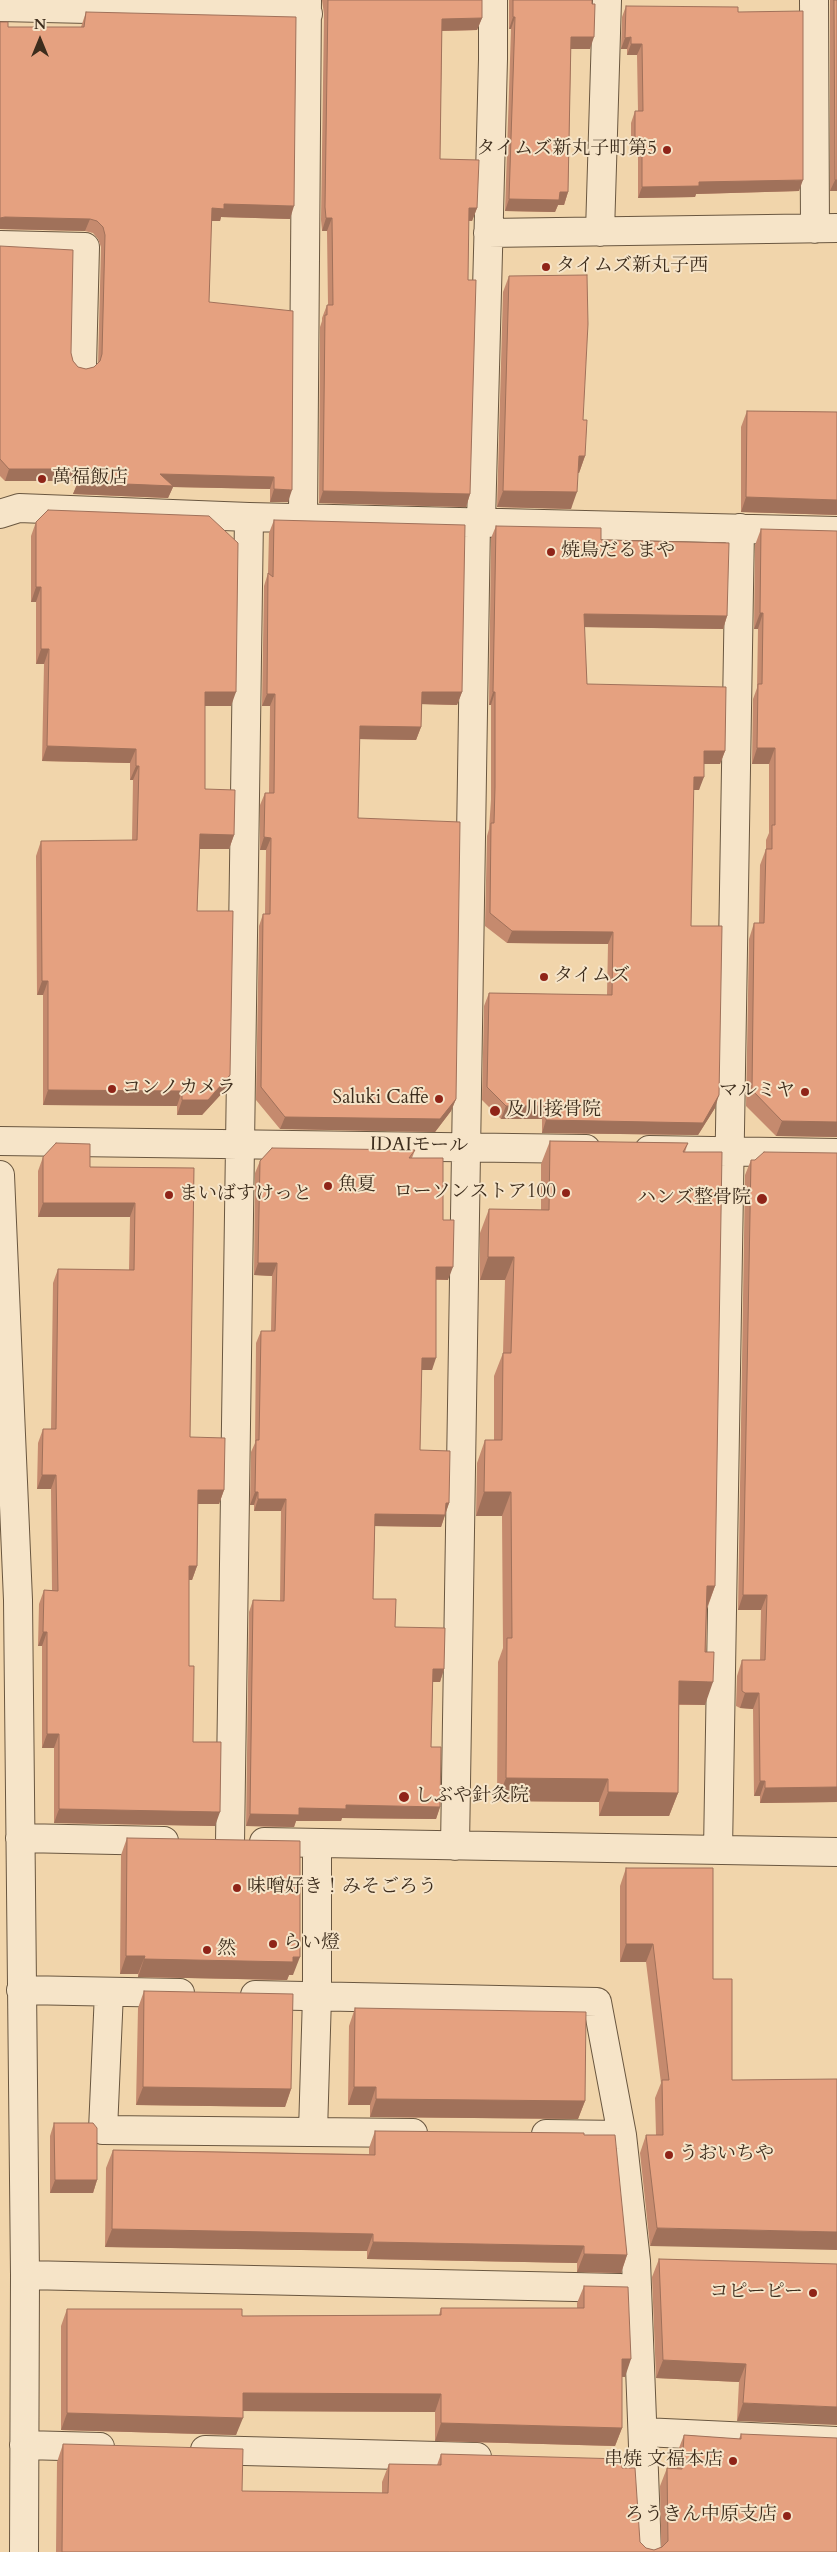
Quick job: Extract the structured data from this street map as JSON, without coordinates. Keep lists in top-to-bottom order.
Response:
{
  "streets": {
    "street": ["IDAIモール"]
  },
  "places": [
    "タイムズ新丸子町第5",
    "タイムズ新丸子西",
    "萬福飯店",
    "焼鳥だるまや",
    "タイムズ",
    "コンノカメラ",
    "マルミヤ",
    "Saluki Caffe",
    "及川接骨院",
    "魚夏",
    "ローソンストア100",
    "まいばすけっと",
    "ハンズ整骨院",
    "しぶや針灸院",
    "味噌好き！みそごろう",
    "らい燈",
    "然",
    "うおいちや",
    "コピーピー",
    "串焼 文福本店",
    "ろうきん中原支店"
  ],
  "north": "top"
}
